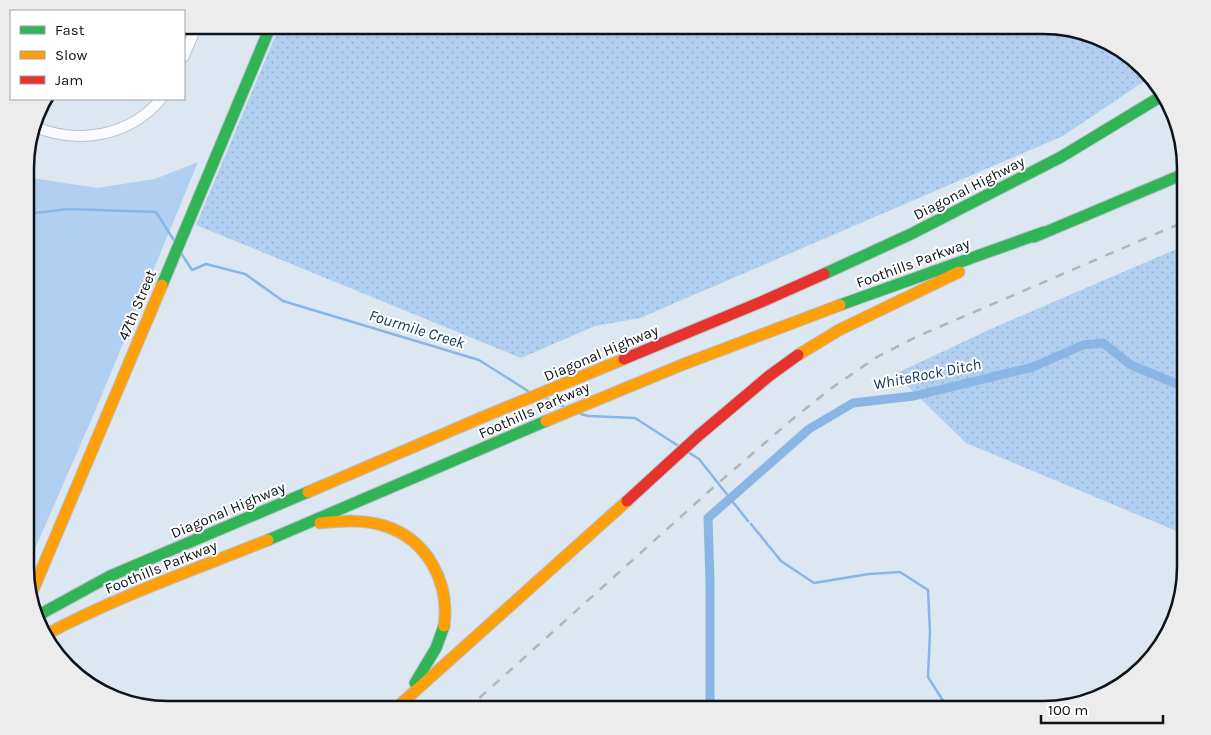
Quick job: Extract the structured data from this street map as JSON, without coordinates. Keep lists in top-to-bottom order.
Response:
{
  "streets": {
    "main road": ["Diagonal Highway", "Foothills Parkway", "47th Street"]
  },
  "water": ["Fourmile Creek", "WhiteRock Ditch"],
  "legend": ["Fast", "Slow", "Jam"],
  "scale_bar": "100 m"
}
